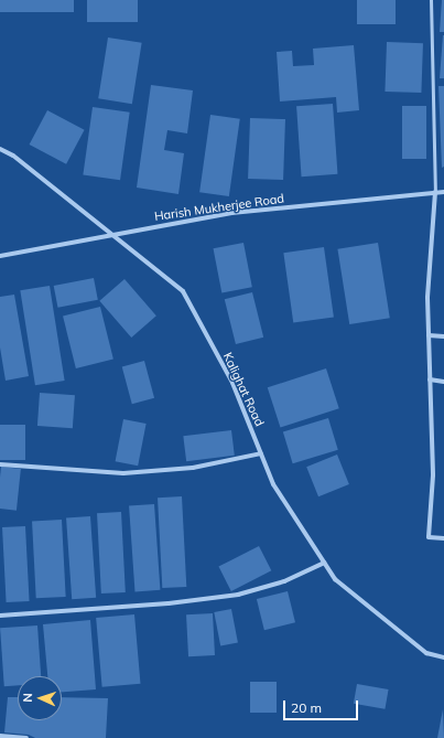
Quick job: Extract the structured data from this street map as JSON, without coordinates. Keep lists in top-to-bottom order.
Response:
{
  "streets": {
    "street": ["Harish Mukherjee Road", "Kalighat Road"]
  },
  "crossings": [
    ["Harish Mukherjee Road", "Kalighat Road"]
  ],
  "scale_bar": "20 m",
  "north": "left"
}
